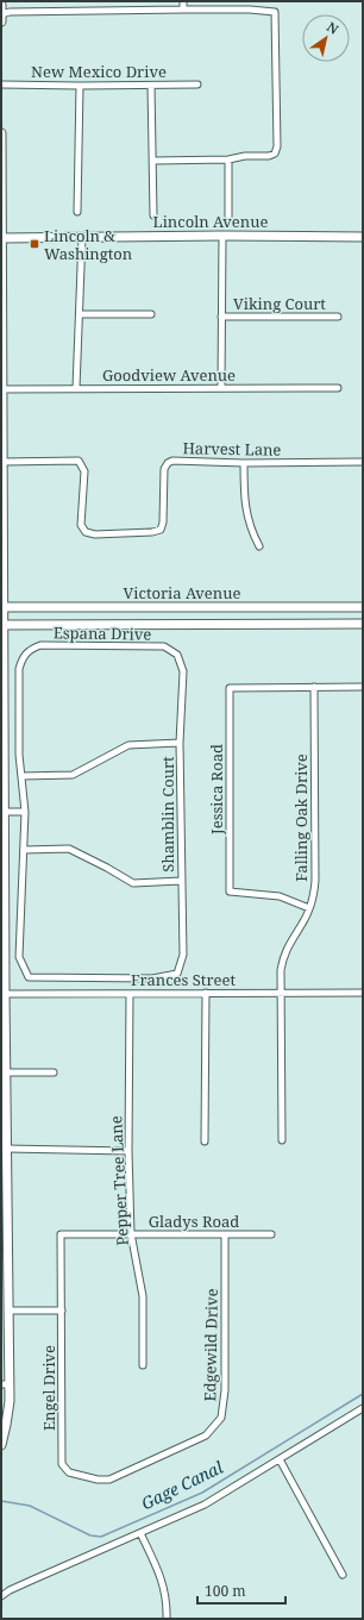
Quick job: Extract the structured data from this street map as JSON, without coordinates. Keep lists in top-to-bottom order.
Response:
{
  "streets": {
    "main road": ["Lincoln Avenue", "Victoria Avenue"],
    "street": [
      "New Mexico Drive",
      "Viking Court",
      "Goodview Avenue",
      "Harvest Lane",
      "Espana Drive",
      "Jessica Road",
      "Shamblin Court",
      "Falling Oak Drive",
      "Frances Street",
      "Pepper Tree Lane",
      "Gladys Road",
      "Edgewild Drive",
      "Engel Drive"
    ]
  },
  "crossings": [
    ["Espana Drive", "Shamblin Court"],
    ["Jessica Road", "Falling Oak Drive"],
    ["Falling Oak Drive", "Frances Street"],
    ["Frances Street", "Pepper Tree Lane"],
    ["Pepper Tree Lane", "Gladys Road"],
    ["Gladys Road", "Edgewild Drive"],
    ["Gladys Road", "Engel Drive"],
    ["Edgewild Drive", "Engel Drive"]
  ],
  "water": ["Gage Canal"],
  "places": {
    "transit": ["Lincoln & Washington"]
  },
  "scale_bar": "100 m",
  "north": "top right"
}
